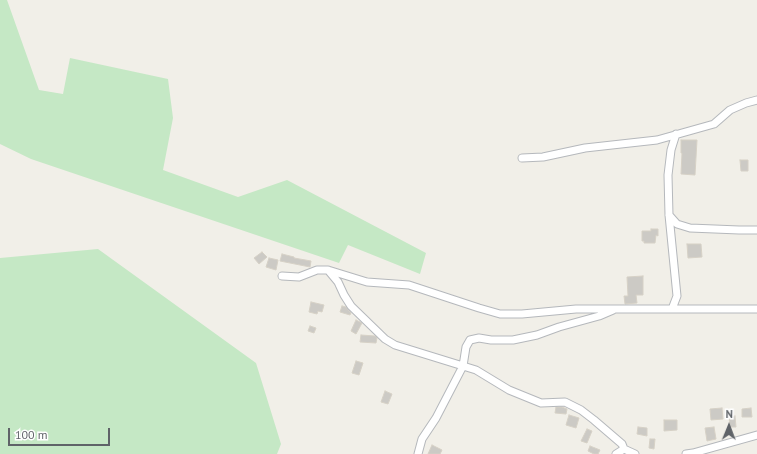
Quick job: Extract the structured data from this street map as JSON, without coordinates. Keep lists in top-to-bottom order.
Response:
{
  "scale_bar": "100 m",
  "north": "top"
}
